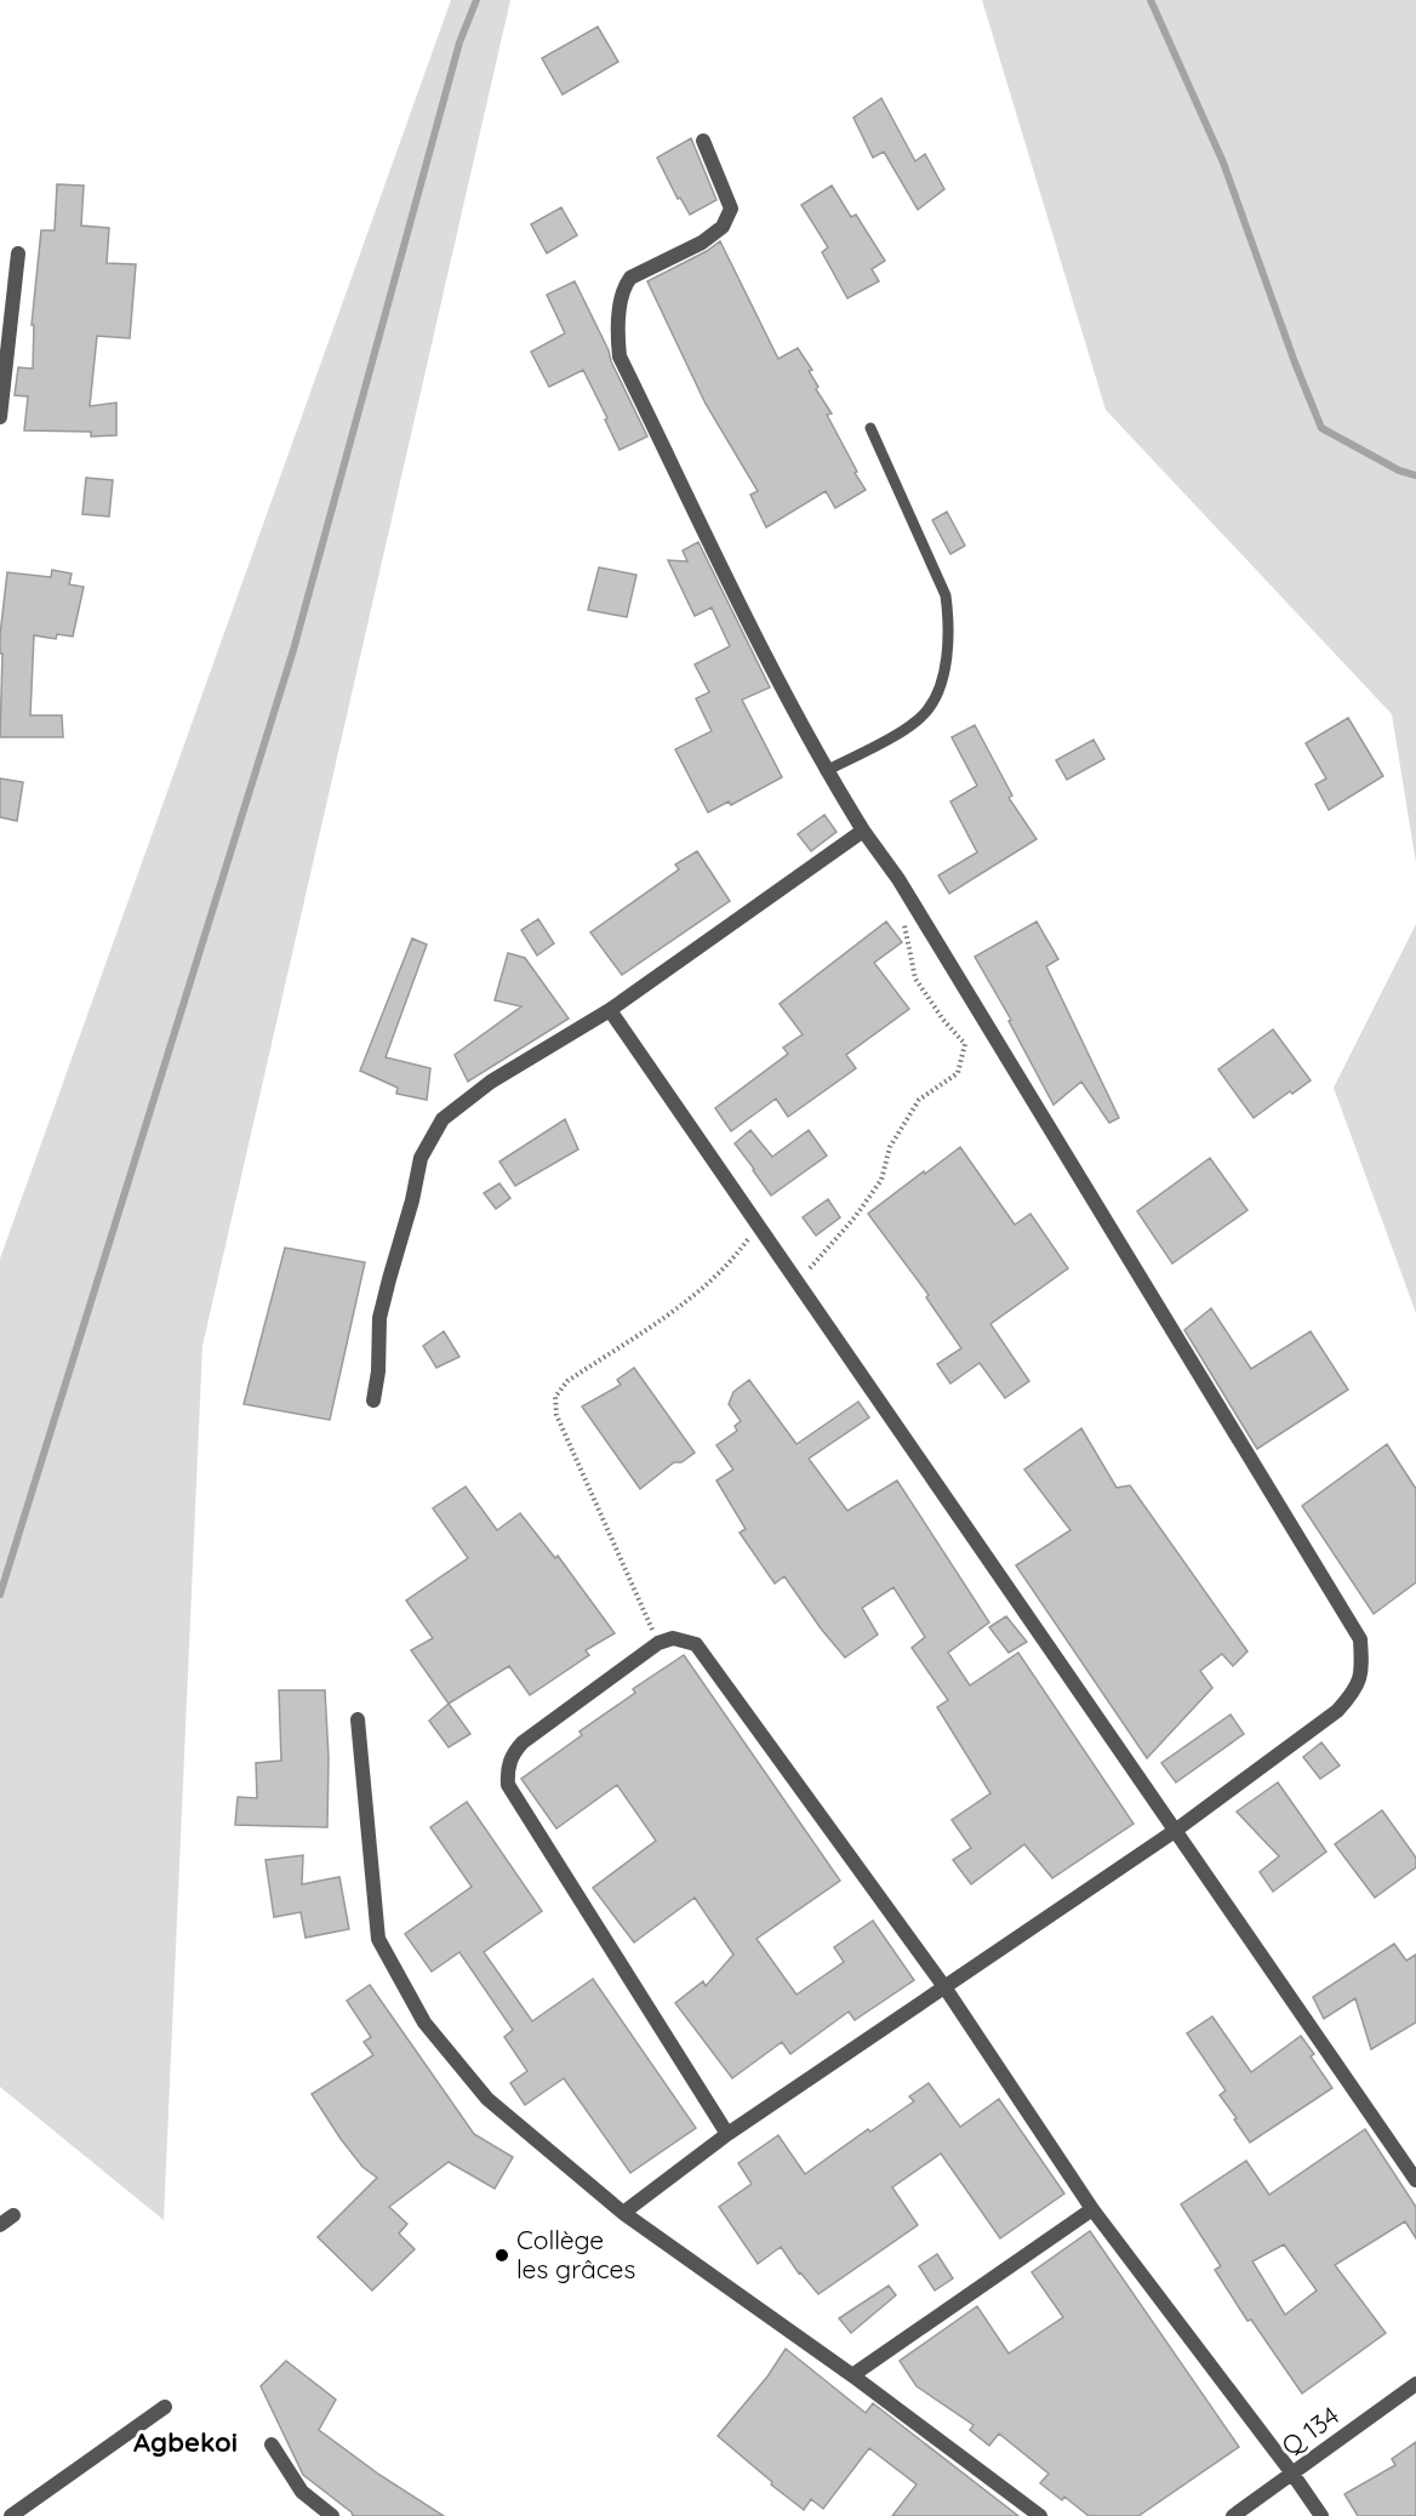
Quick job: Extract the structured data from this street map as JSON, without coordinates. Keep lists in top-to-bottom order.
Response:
{
  "streets": {
    "street": ["Q 134"]
  },
  "districts": ["Agbekoi"],
  "places": ["Collège les grâces"]
}
